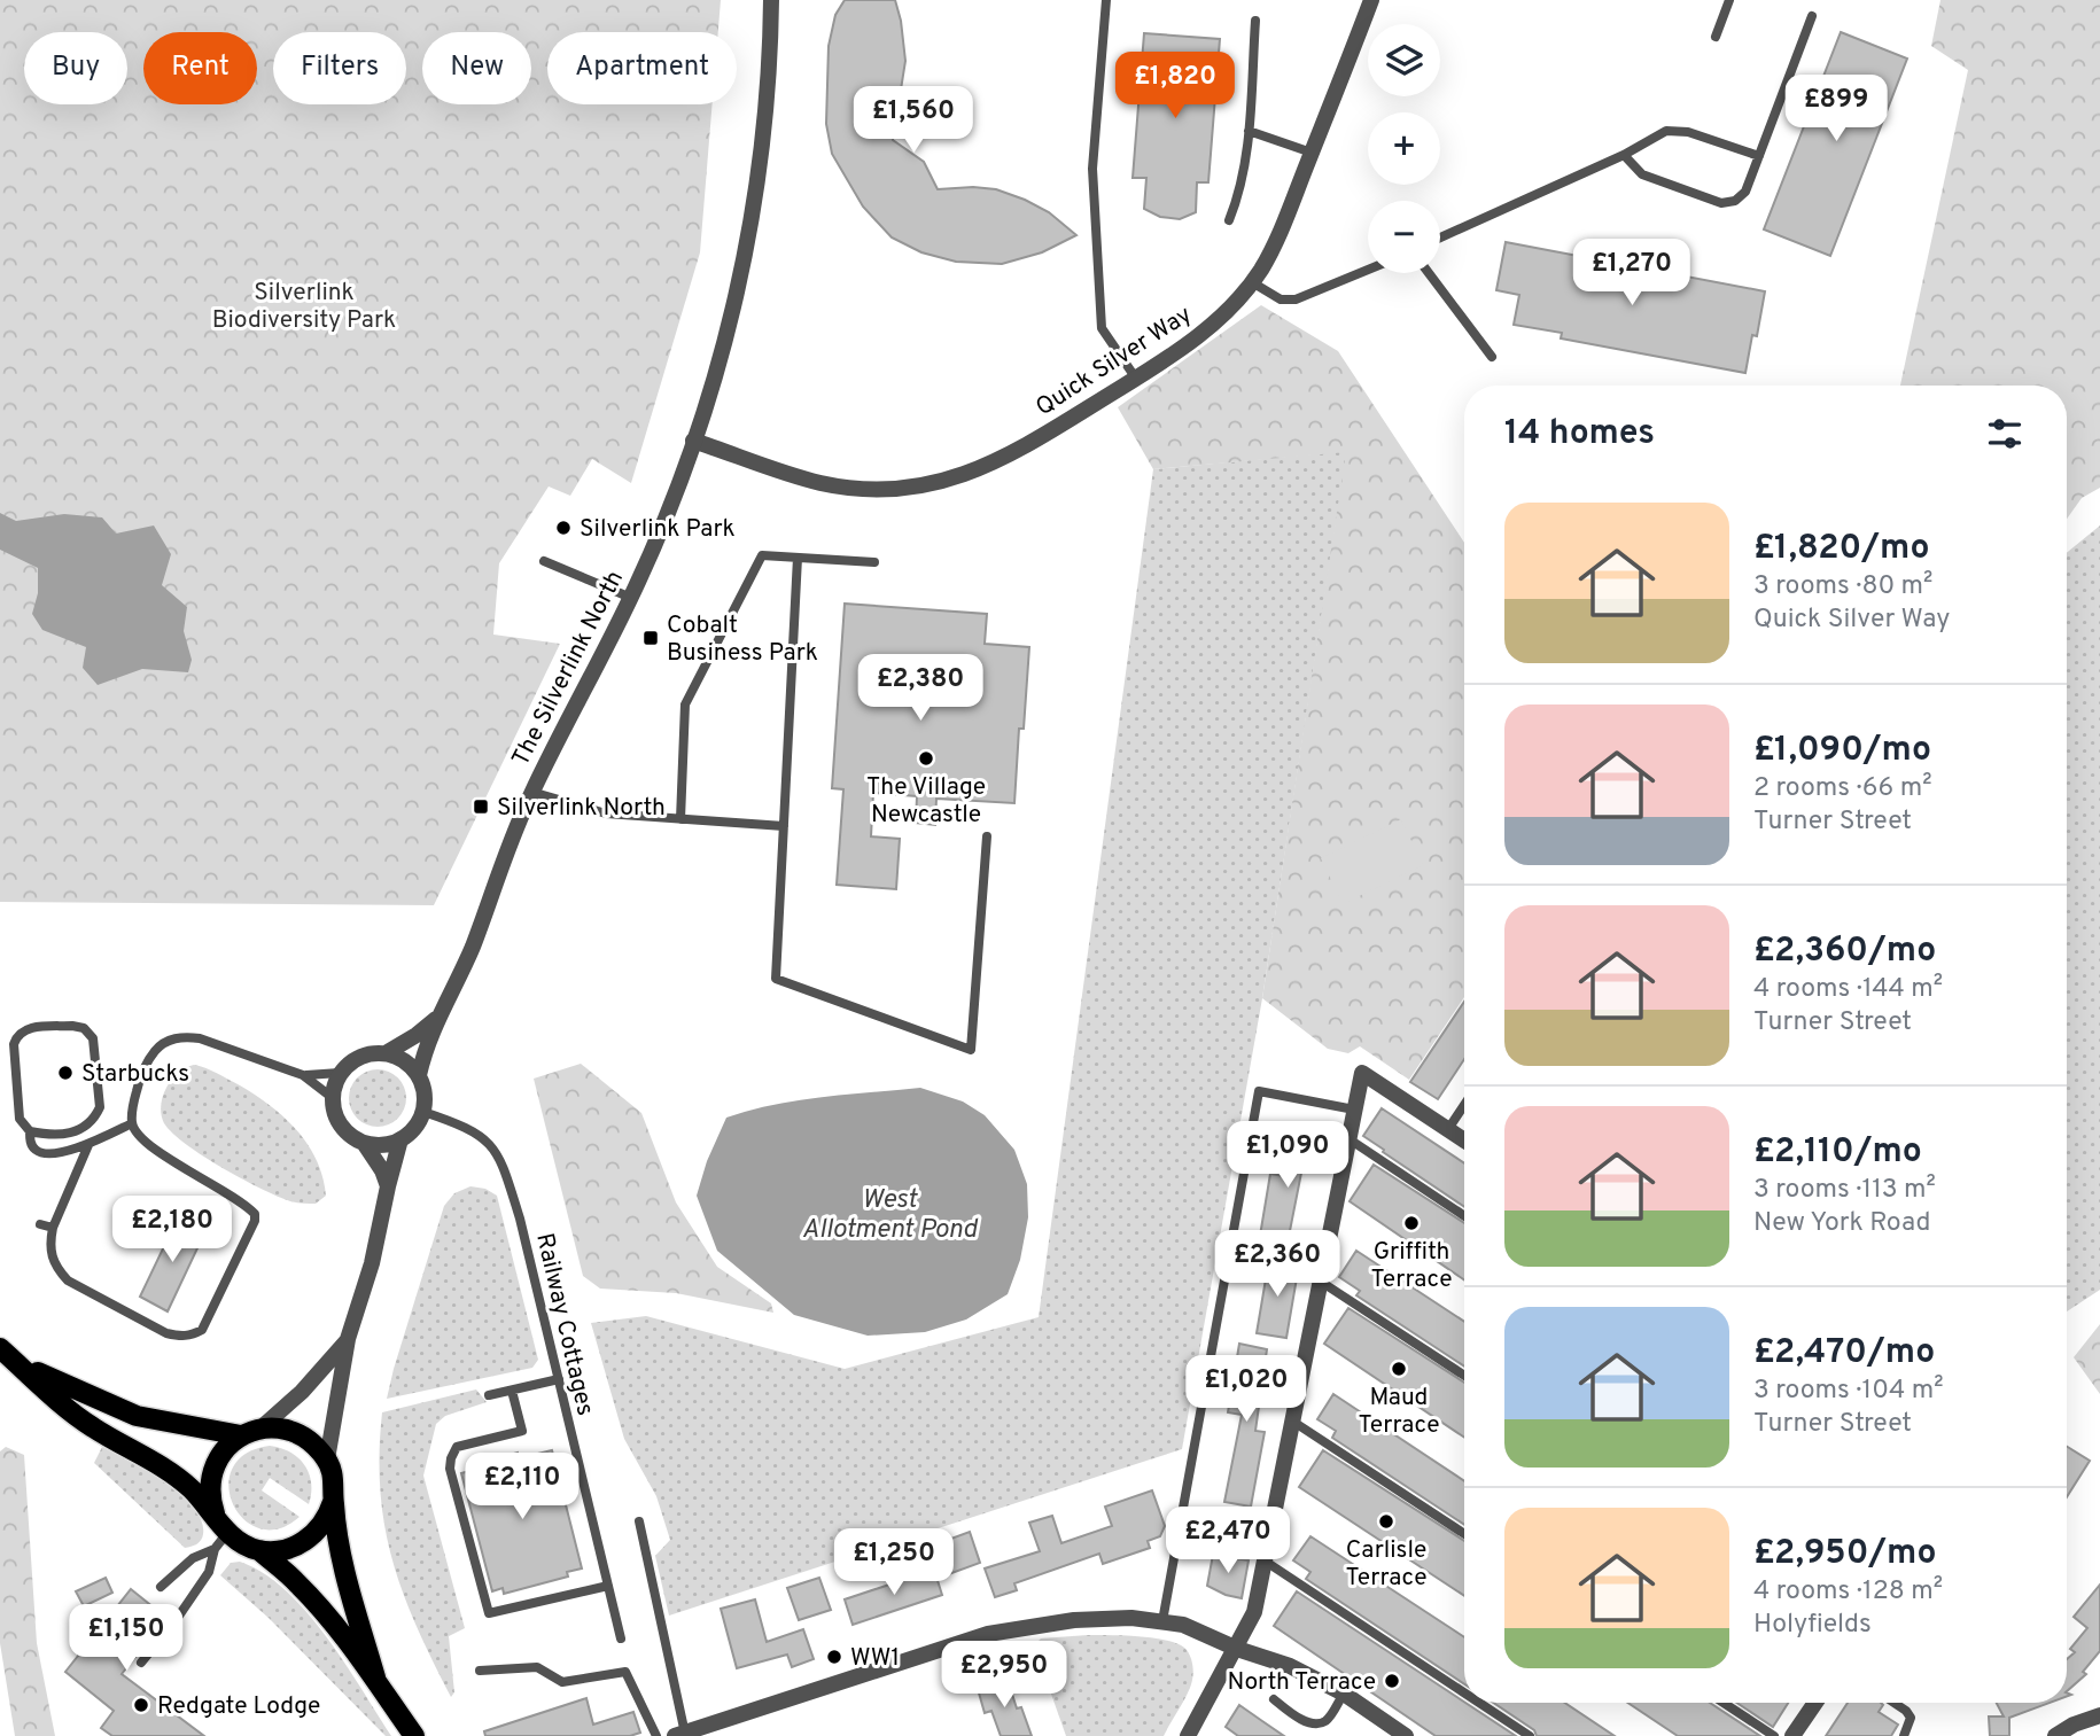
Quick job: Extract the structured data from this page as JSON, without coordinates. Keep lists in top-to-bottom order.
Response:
{
  "streets": {
    "street": ["Quick Silver Way", "The Silverlink North"],
    "lane": ["Railway Cottages"]
  },
  "crossings": [
    ["Quick Silver Way", "The Silverlink North"],
    ["The Silverlink North", "Railway Cottages"]
  ],
  "water": ["West Allotment Pond"],
  "parks": ["Silverlink Biodiversity Park"],
  "places": {
    "other": [
      "Silverlink Park",
      "The Village Newcastle",
      "Starbucks",
      "Griffith Terrace",
      "Maud Terrace",
      "Carlisle Terrace",
      "WW1",
      "North Terrace",
      "Redgate Lodge"
    ],
    "transit": ["Cobalt Business Park", "Silverlink North"]
  },
  "page": {
    "map_buttons": ["+", "−"],
    "chip": [
      "Buy",
      "Rent",
      "Filters",
      "New",
      "Apartment"
    ],
    "price": [
      "£1,820",
      "£899",
      "£1,560",
      "£1,270",
      "£2,380",
      "£1,090",
      "£2,180",
      "£2,360",
      "£1,020",
      "£2,110",
      "£2,470",
      "£1,250",
      "£1,150",
      "£2,950"
    ],
    "heading": "14 homes",
    "list": [
      {
        "name": "£1,820/mo",
        "note": "3 rooms · 80 m² · Quick Silver Way"
      },
      {
        "name": "£1,090/mo",
        "note": "2 rooms · 66 m² · Turner Street"
      },
      {
        "name": "£2,360/mo",
        "note": "4 rooms · 144 m² · Turner Street"
      },
      {
        "name": "£2,110/mo",
        "note": "3 rooms · 113 m² · New York Road"
      },
      {
        "name": "£2,470/mo",
        "note": "3 rooms · 104 m² · Turner Street"
      },
      {
        "name": "£2,950/mo",
        "note": "4 rooms · 128 m² · Holyfields"
      }
    ]
  }
}
